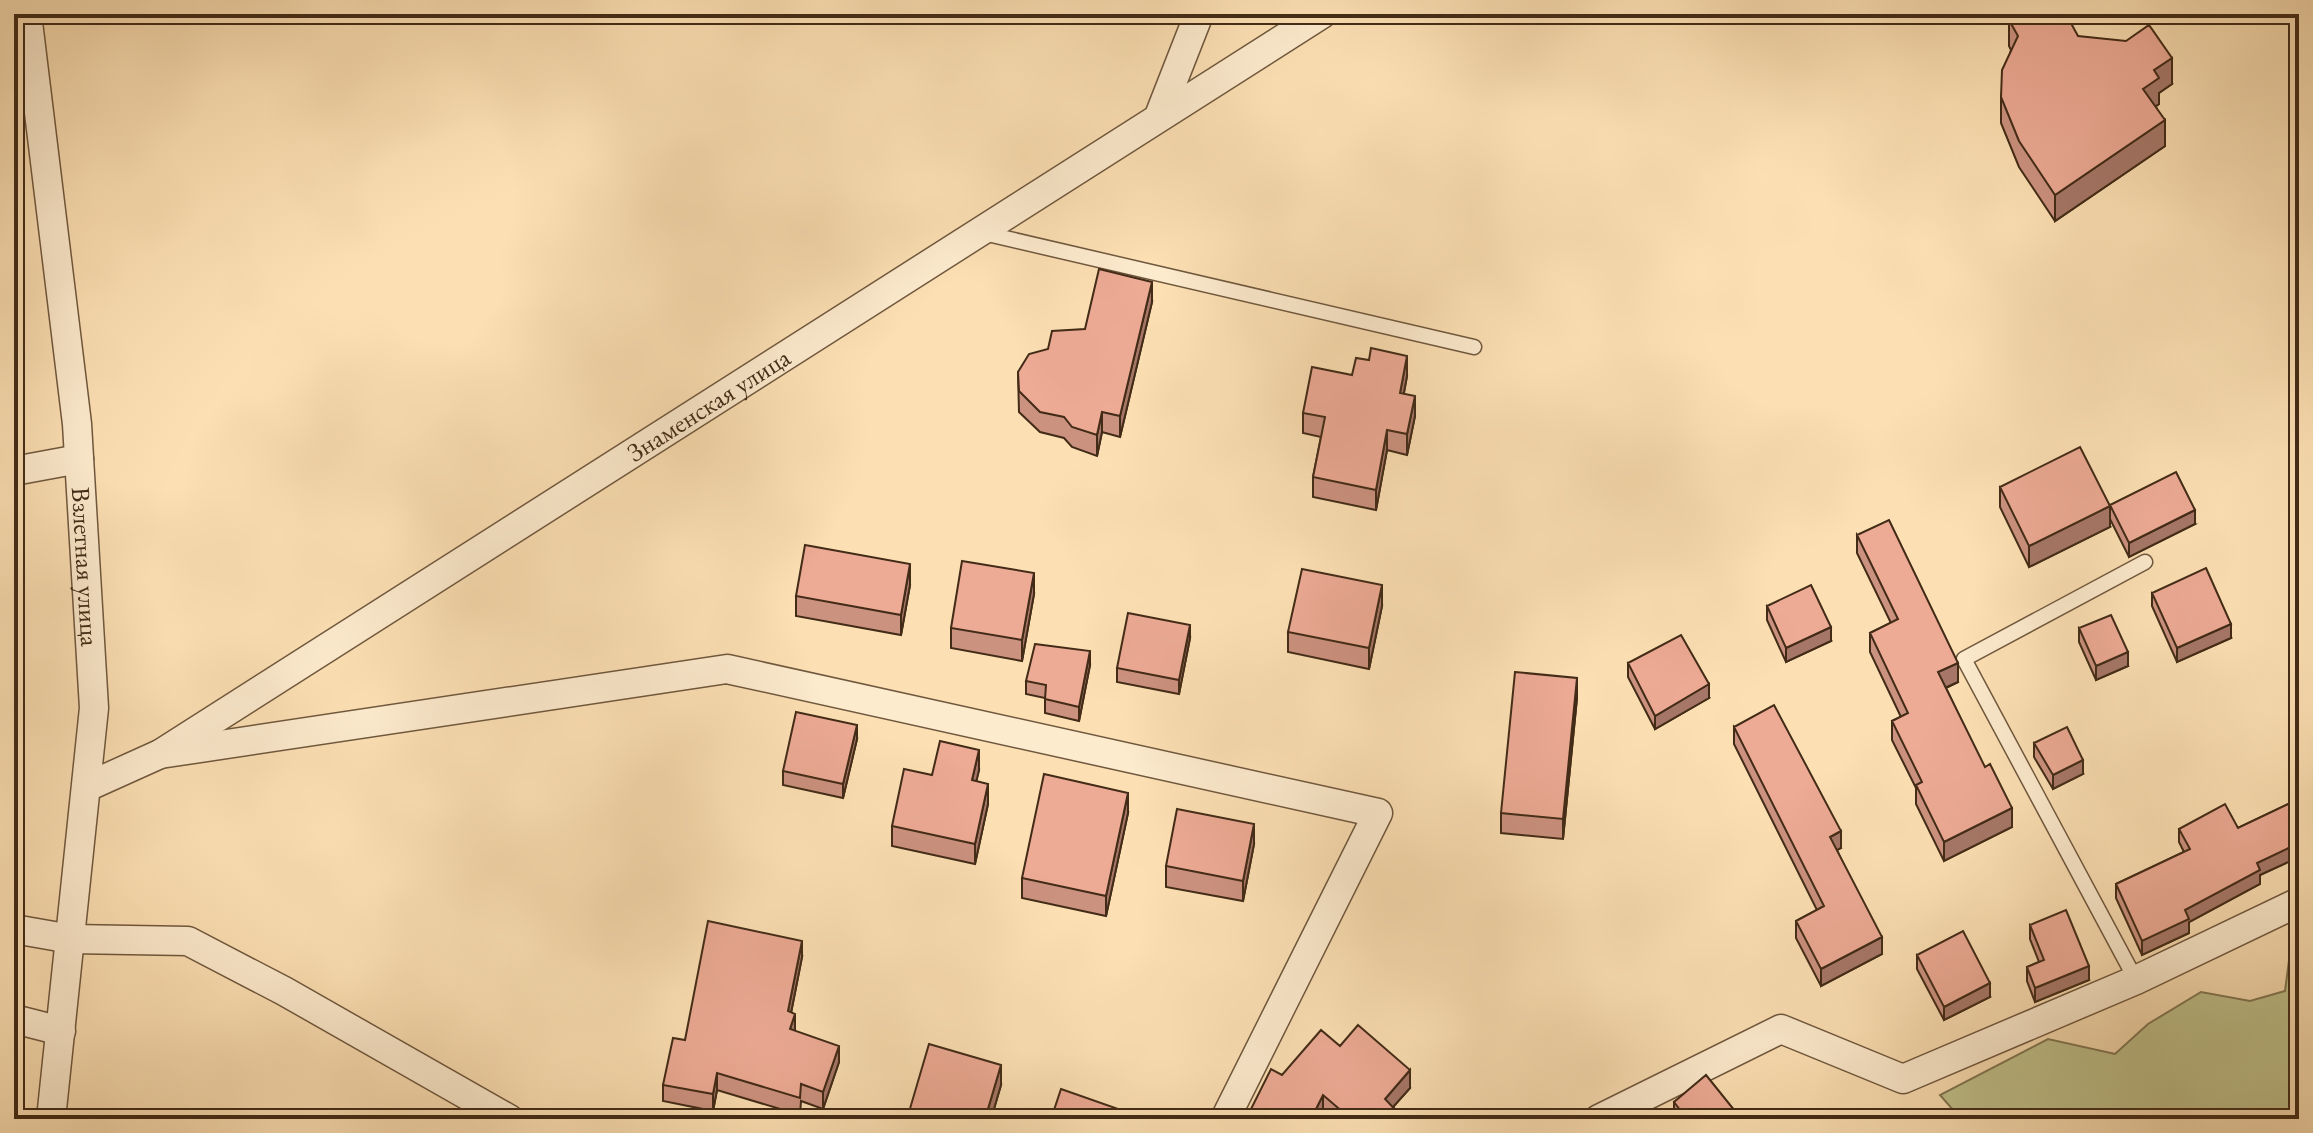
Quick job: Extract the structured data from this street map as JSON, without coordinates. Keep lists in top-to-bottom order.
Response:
{
  "streets": {
    "street": ["Знаменская улица", "Взлетная улица"]
  },
  "crossings": [
    ["Знаменская улица", "Взлетная улица"]
  ]
}
